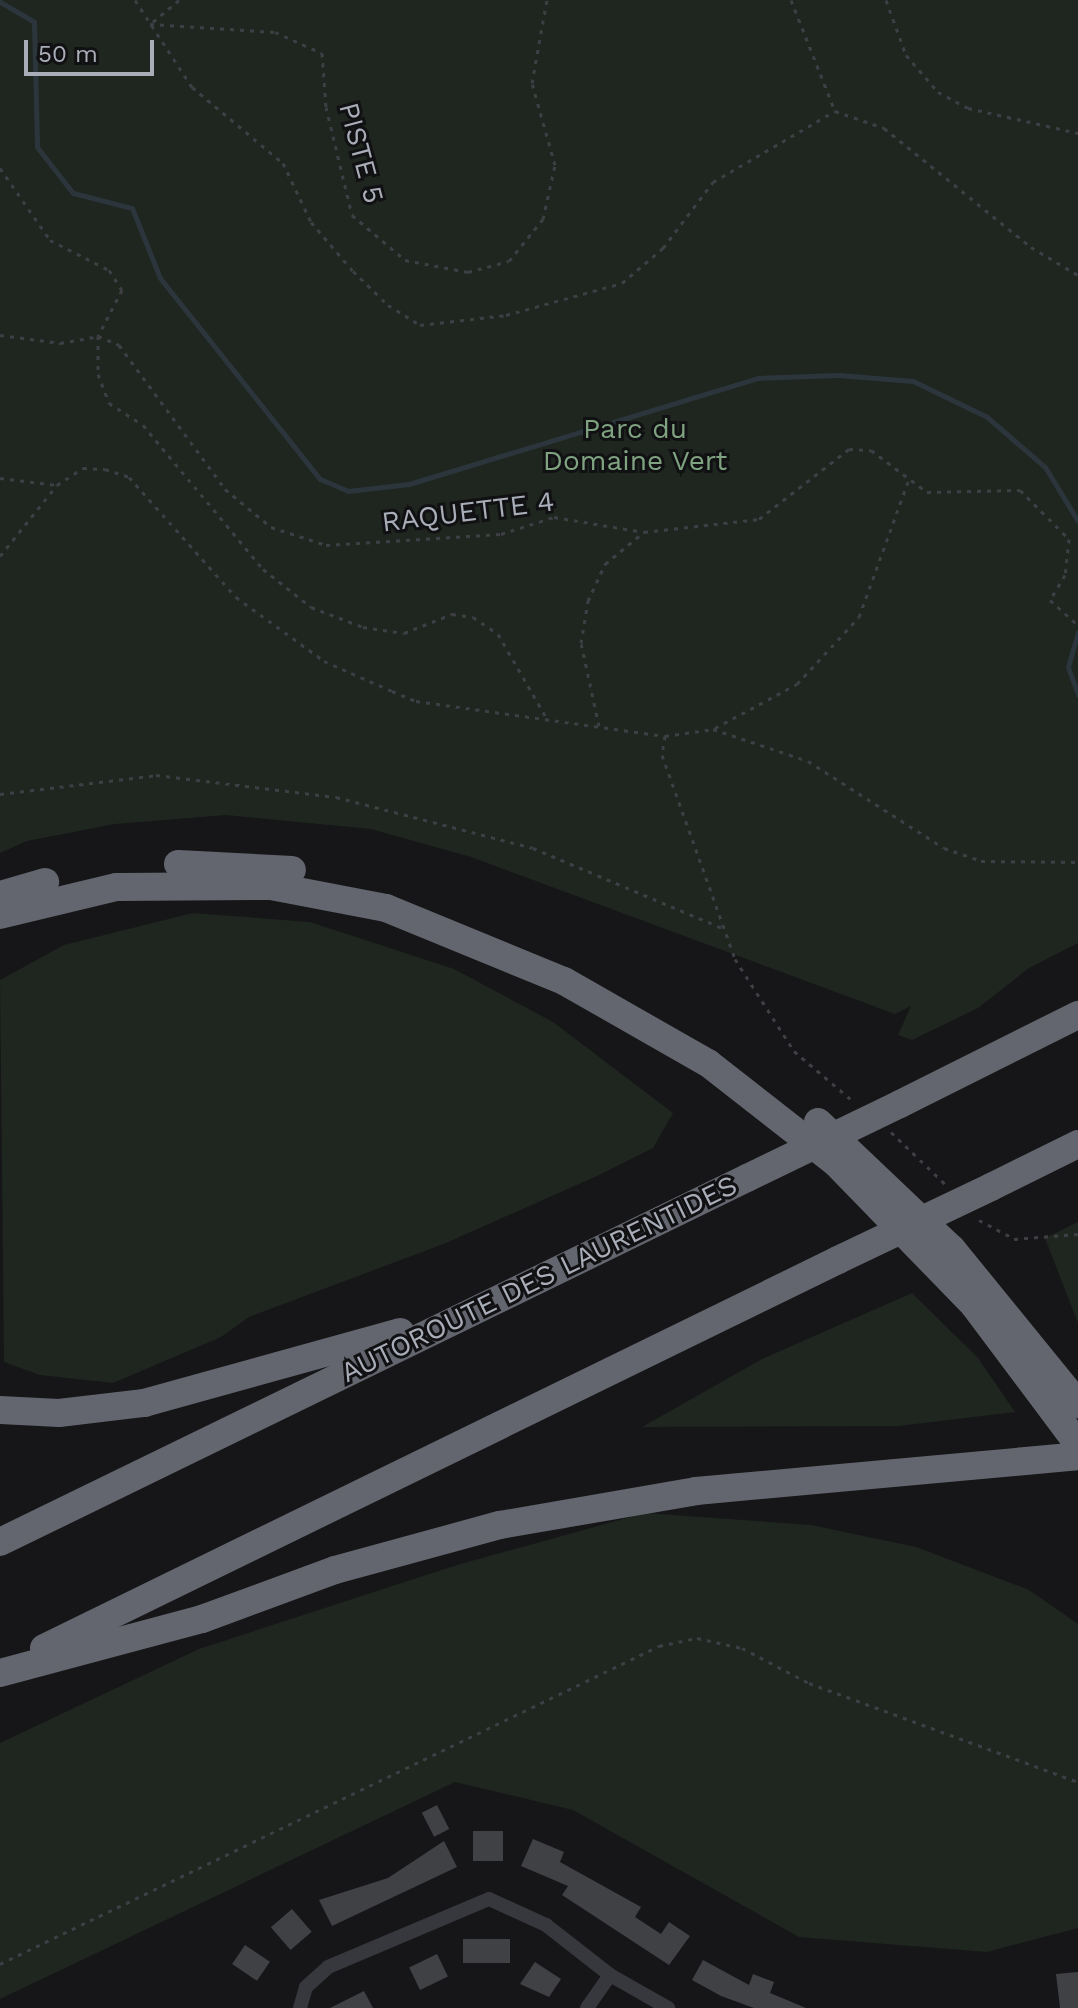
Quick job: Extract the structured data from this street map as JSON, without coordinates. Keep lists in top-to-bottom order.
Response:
{
  "streets": {
    "highway": ["AUTOROUTE DES LAURENTIDES"],
    "path": ["PISTE 5", "RAQUETTE 4"]
  },
  "parks": ["Parc du Domaine Vert"],
  "scale_bar": "50 m"
}
